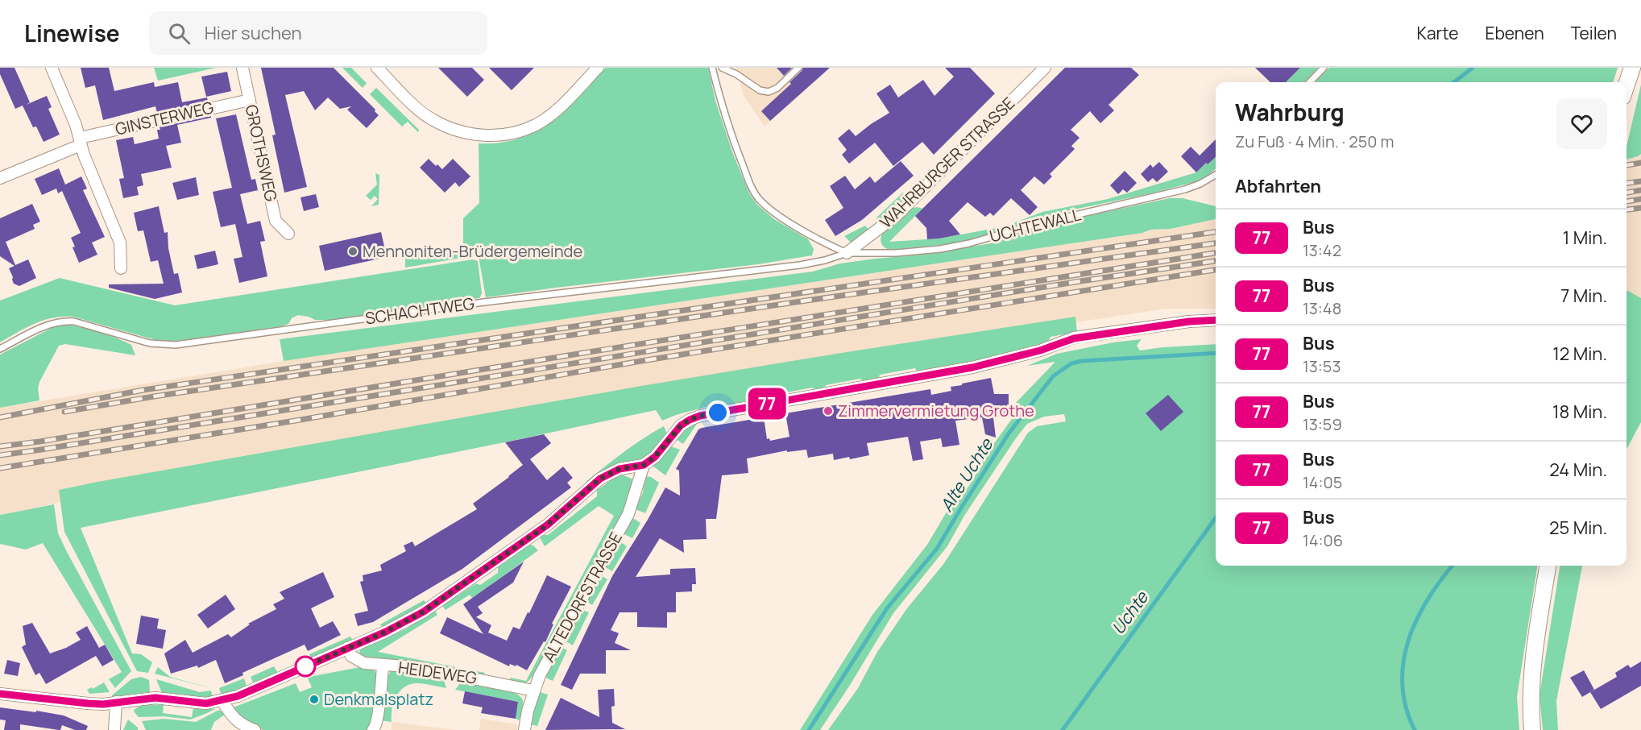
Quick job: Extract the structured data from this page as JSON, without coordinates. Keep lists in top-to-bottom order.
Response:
{
  "streets": {
    "street": [
      "GINSTERWEG",
      "GROTHSWEG",
      "WAHRBURGER STRASSE",
      "ALTEDORFSTRASSE",
      "HEIDEWEG"
    ],
    "lane": ["UCHTEWALL", "SCHACHTWEG"]
  },
  "crossings": [
    ["GINSTERWEG", "GROTHSWEG"],
    ["WAHRBURGER STRASSE", "UCHTEWALL"],
    ["WAHRBURGER STRASSE", "SCHACHTWEG"],
    ["UCHTEWALL", "SCHACHTWEG"],
    ["ALTEDORFSTRASSE", "HEIDEWEG"]
  ],
  "water": ["Alte Uchte", "Uchte"],
  "places": ["Mennoniten-Brüdergemeinde", "Zimmervermietung Grothe", "Denkmalsplatz"],
  "lines": ["bus line 77"],
  "page": {
    "header": "Linewise",
    "search": "Hier suchen",
    "nav": ["Karte", "Ebenen", "Teilen"],
    "on_map": "77",
    "heading": [
      ["Wahrburg", "Zu Fuß · 4 Min. · 250 m"],
      "Abfahrten"
    ],
    "list": [
      {
        "mark": "77",
        "name": "Bus",
        "note": "13:42",
        "value": "1 Min."
      },
      {
        "mark": "77",
        "name": "Bus",
        "note": "13:48",
        "value": "7 Min."
      },
      {
        "mark": "77",
        "name": "Bus",
        "note": "13:53",
        "value": "12 Min."
      },
      {
        "mark": "77",
        "name": "Bus",
        "note": "13:59",
        "value": "18 Min."
      },
      {
        "mark": "77",
        "name": "Bus",
        "note": "14:05",
        "value": "24 Min."
      },
      {
        "mark": "77",
        "name": "Bus",
        "note": "14:06",
        "value": "25 Min."
      }
    ]
  }
}
